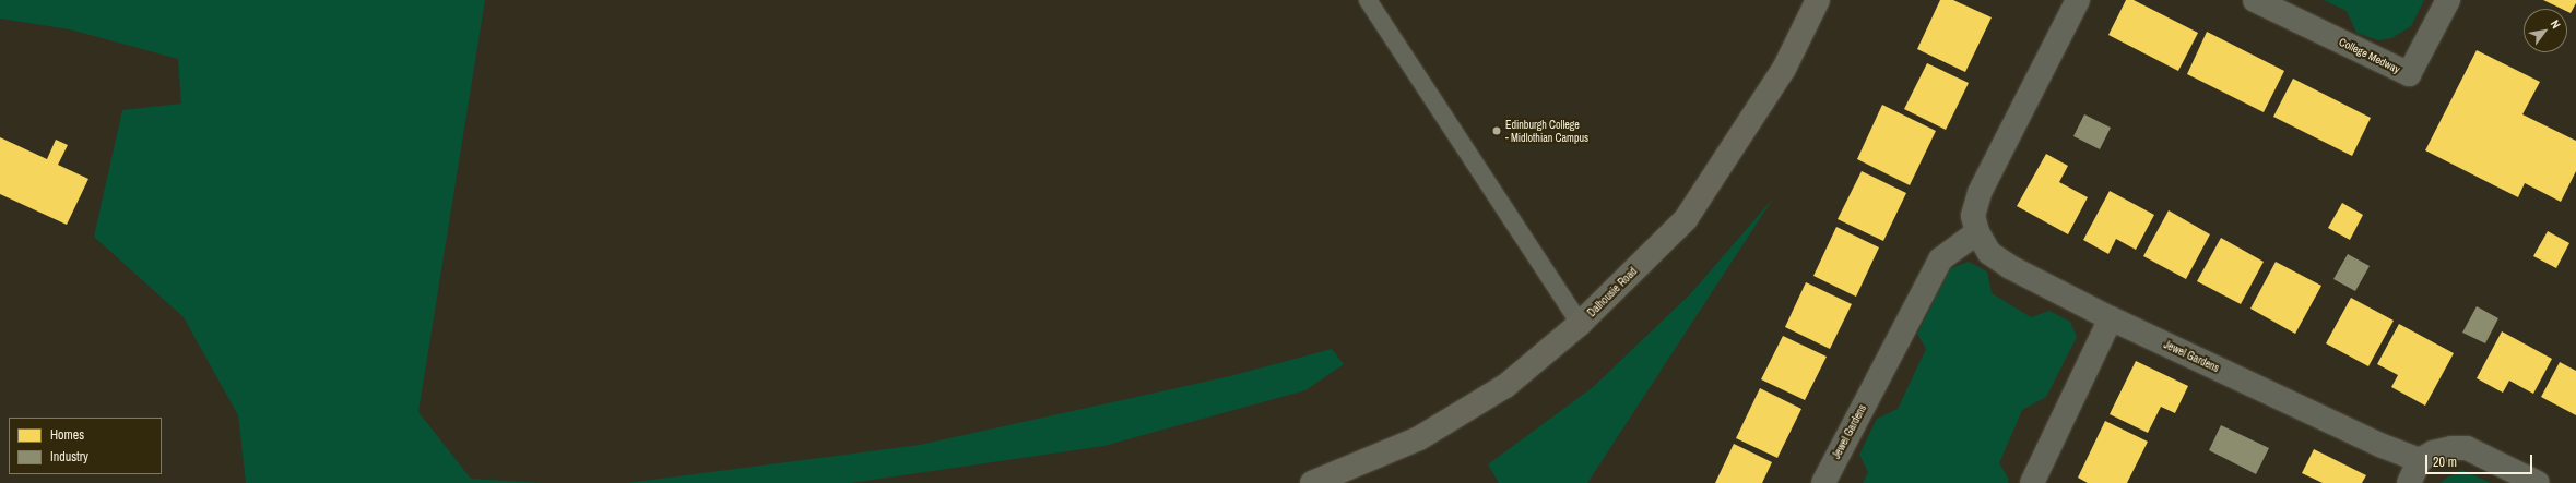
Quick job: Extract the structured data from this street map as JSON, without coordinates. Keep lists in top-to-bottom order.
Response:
{
  "streets": {
    "main road": ["Dalhousie Road"],
    "street": ["College Medway", "Jewel Gardens"]
  },
  "places": ["Edinburgh College - Midlothian Campus"],
  "legend": ["Homes", "Industry"],
  "scale_bar": "20 m",
  "north": "top right"
}
